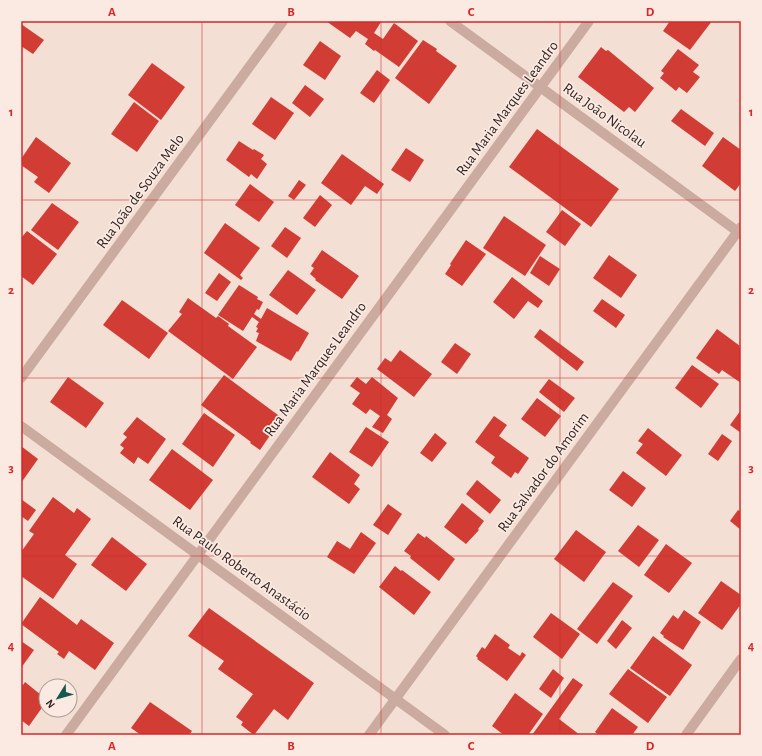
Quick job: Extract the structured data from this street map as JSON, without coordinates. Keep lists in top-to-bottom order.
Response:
{
  "streets": {
    "street": [
      "Rua Maria Marques Leandro",
      "Rua João Nicolau",
      "Rua João de Souza Melo",
      "Rua Salvador do Amorim",
      "Rua Paulo Roberto Anastácio"
    ]
  },
  "crossings": [
    ["Rua Maria Marques Leandro", "Rua João Nicolau"],
    ["Rua Maria Marques Leandro", "Rua Paulo Roberto Anastácio"],
    ["Rua João Nicolau", "Rua Salvador do Amorim"],
    ["Rua Salvador do Amorim", "Rua Paulo Roberto Anastácio"]
  ],
  "north": "bottom left",
  "grid": {
    "columns": [
      "A",
      "B",
      "C",
      "D"
    ],
    "rows": [
      "1",
      "2",
      "3",
      "4"
    ]
  }
}
